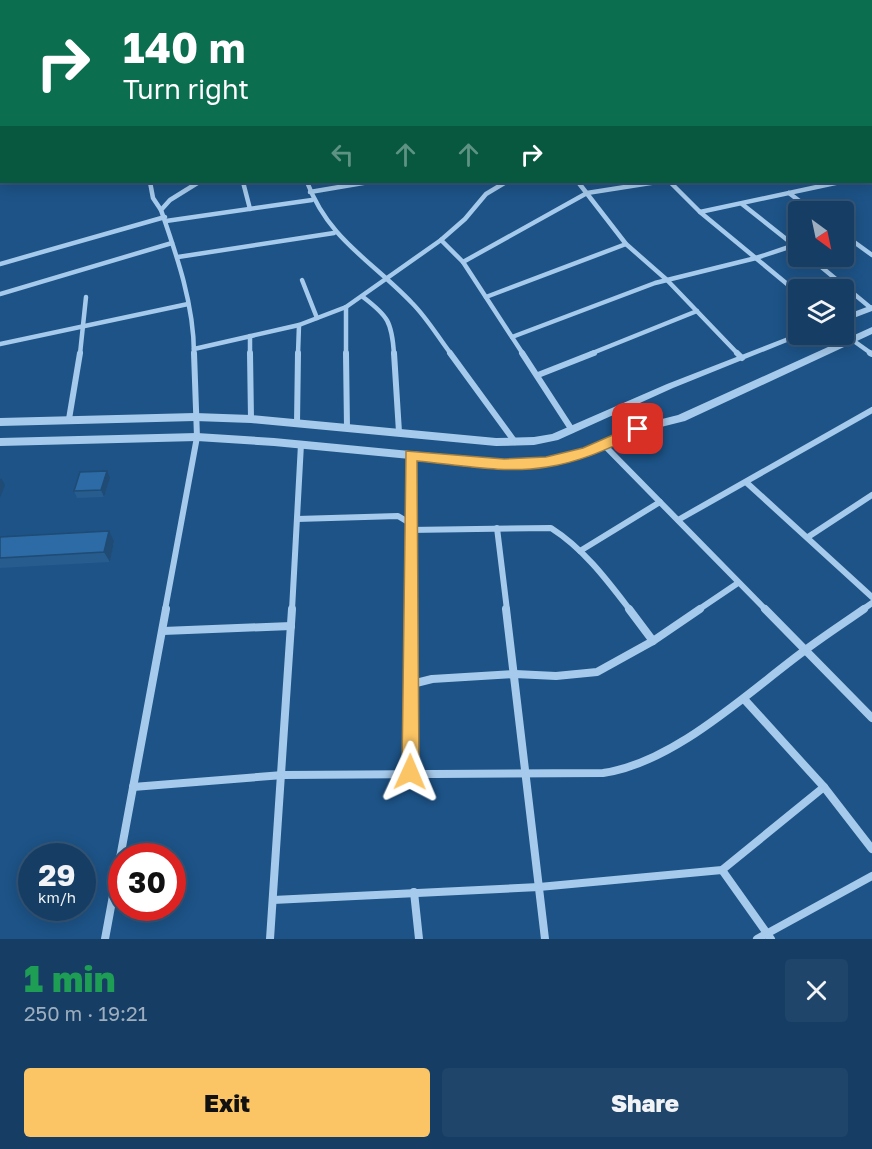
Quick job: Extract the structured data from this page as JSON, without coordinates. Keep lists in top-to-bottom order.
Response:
{
  "north": "bottom right",
  "page": {
    "turn": ["140 m", "Turn right"],
    "speed": "29 km/h",
    "limit": "30",
    "heading": ["1 min", "250 m · 19:21"],
    "buttons": ["Exit", "Share"]
  }
}
